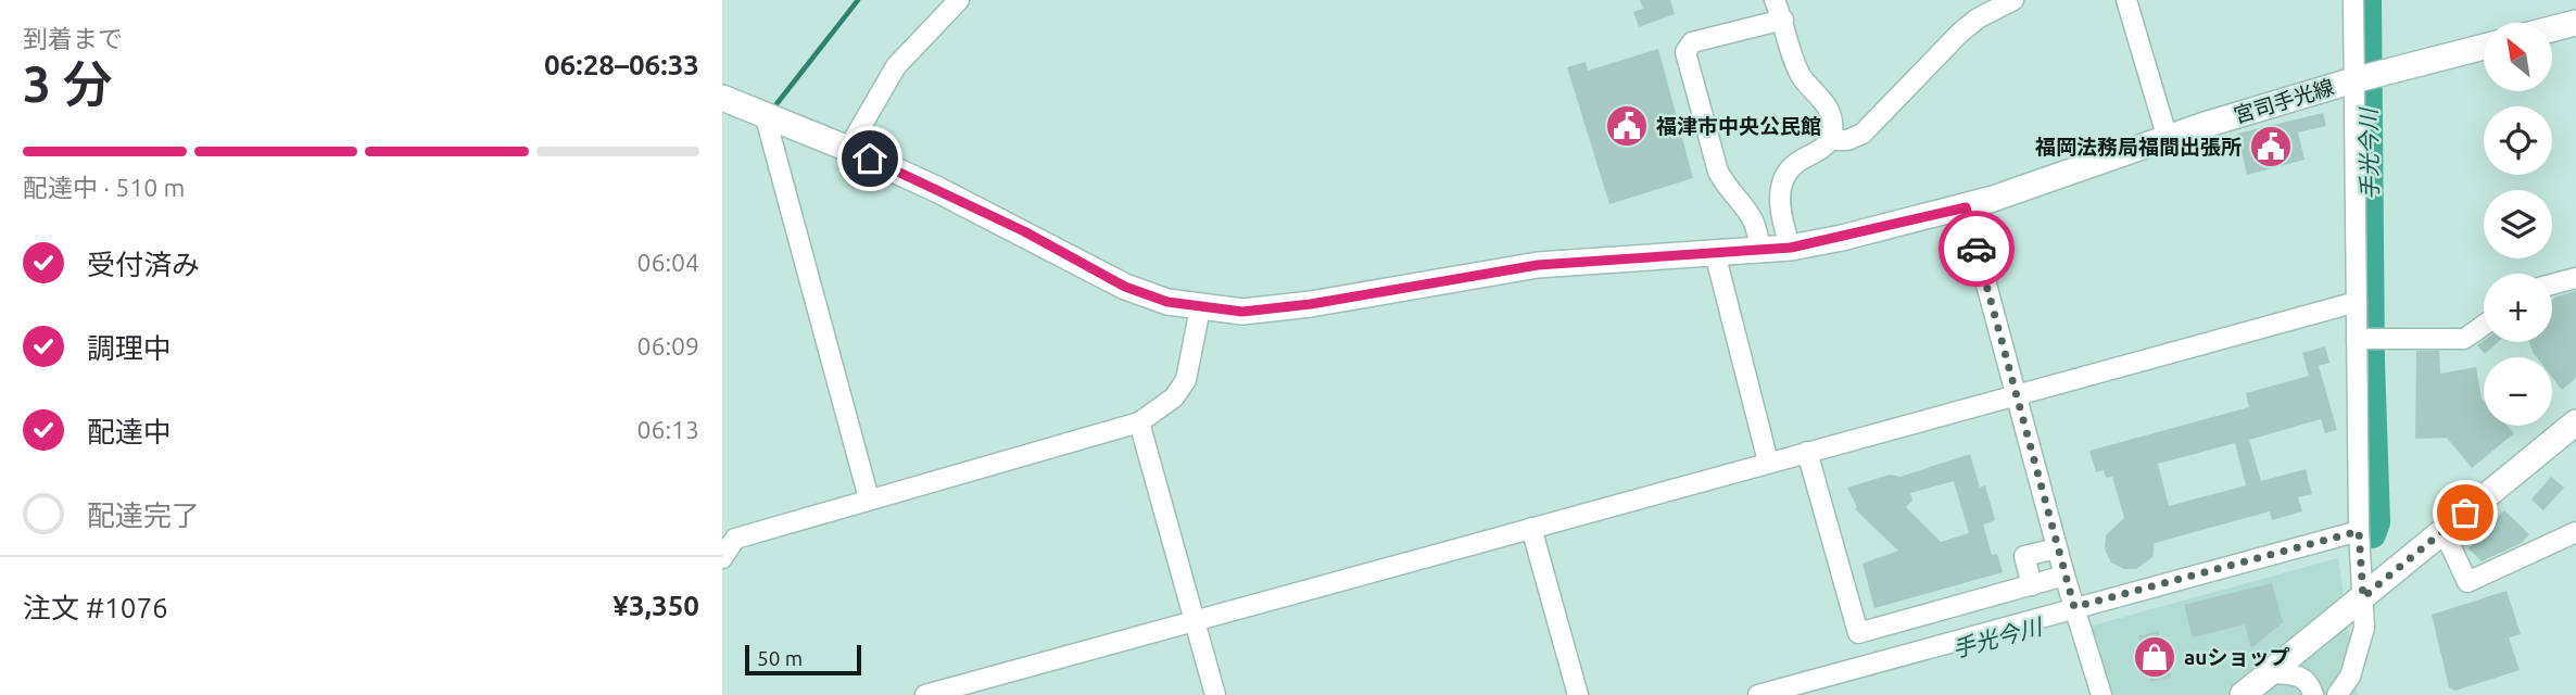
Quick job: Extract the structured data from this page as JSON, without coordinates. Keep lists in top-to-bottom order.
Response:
{
  "streets": {
    "main road": ["宮司手光線"]
  },
  "water": ["手光今川"],
  "places": {
    "public building": ["福津市中央公民館", "福岡法務局福間出張所"],
    "shop": ["auショップ"]
  },
  "scale_bar": "50 m",
  "north": "top left",
  "page": {
    "heading": ["3 分", "到着まで", "06:28–06:33"],
    "panel": ["注文 #1076", "¥3,350"],
    "map_buttons": ["+", "−"],
    "bar": "配達中 · 510 m",
    "list": [
      ["受付済み", "06:04"],
      ["調理中", "06:09"],
      ["配達中", "06:13"],
      "配達完了"
    ],
    "scale": "50 m"
  }
}
